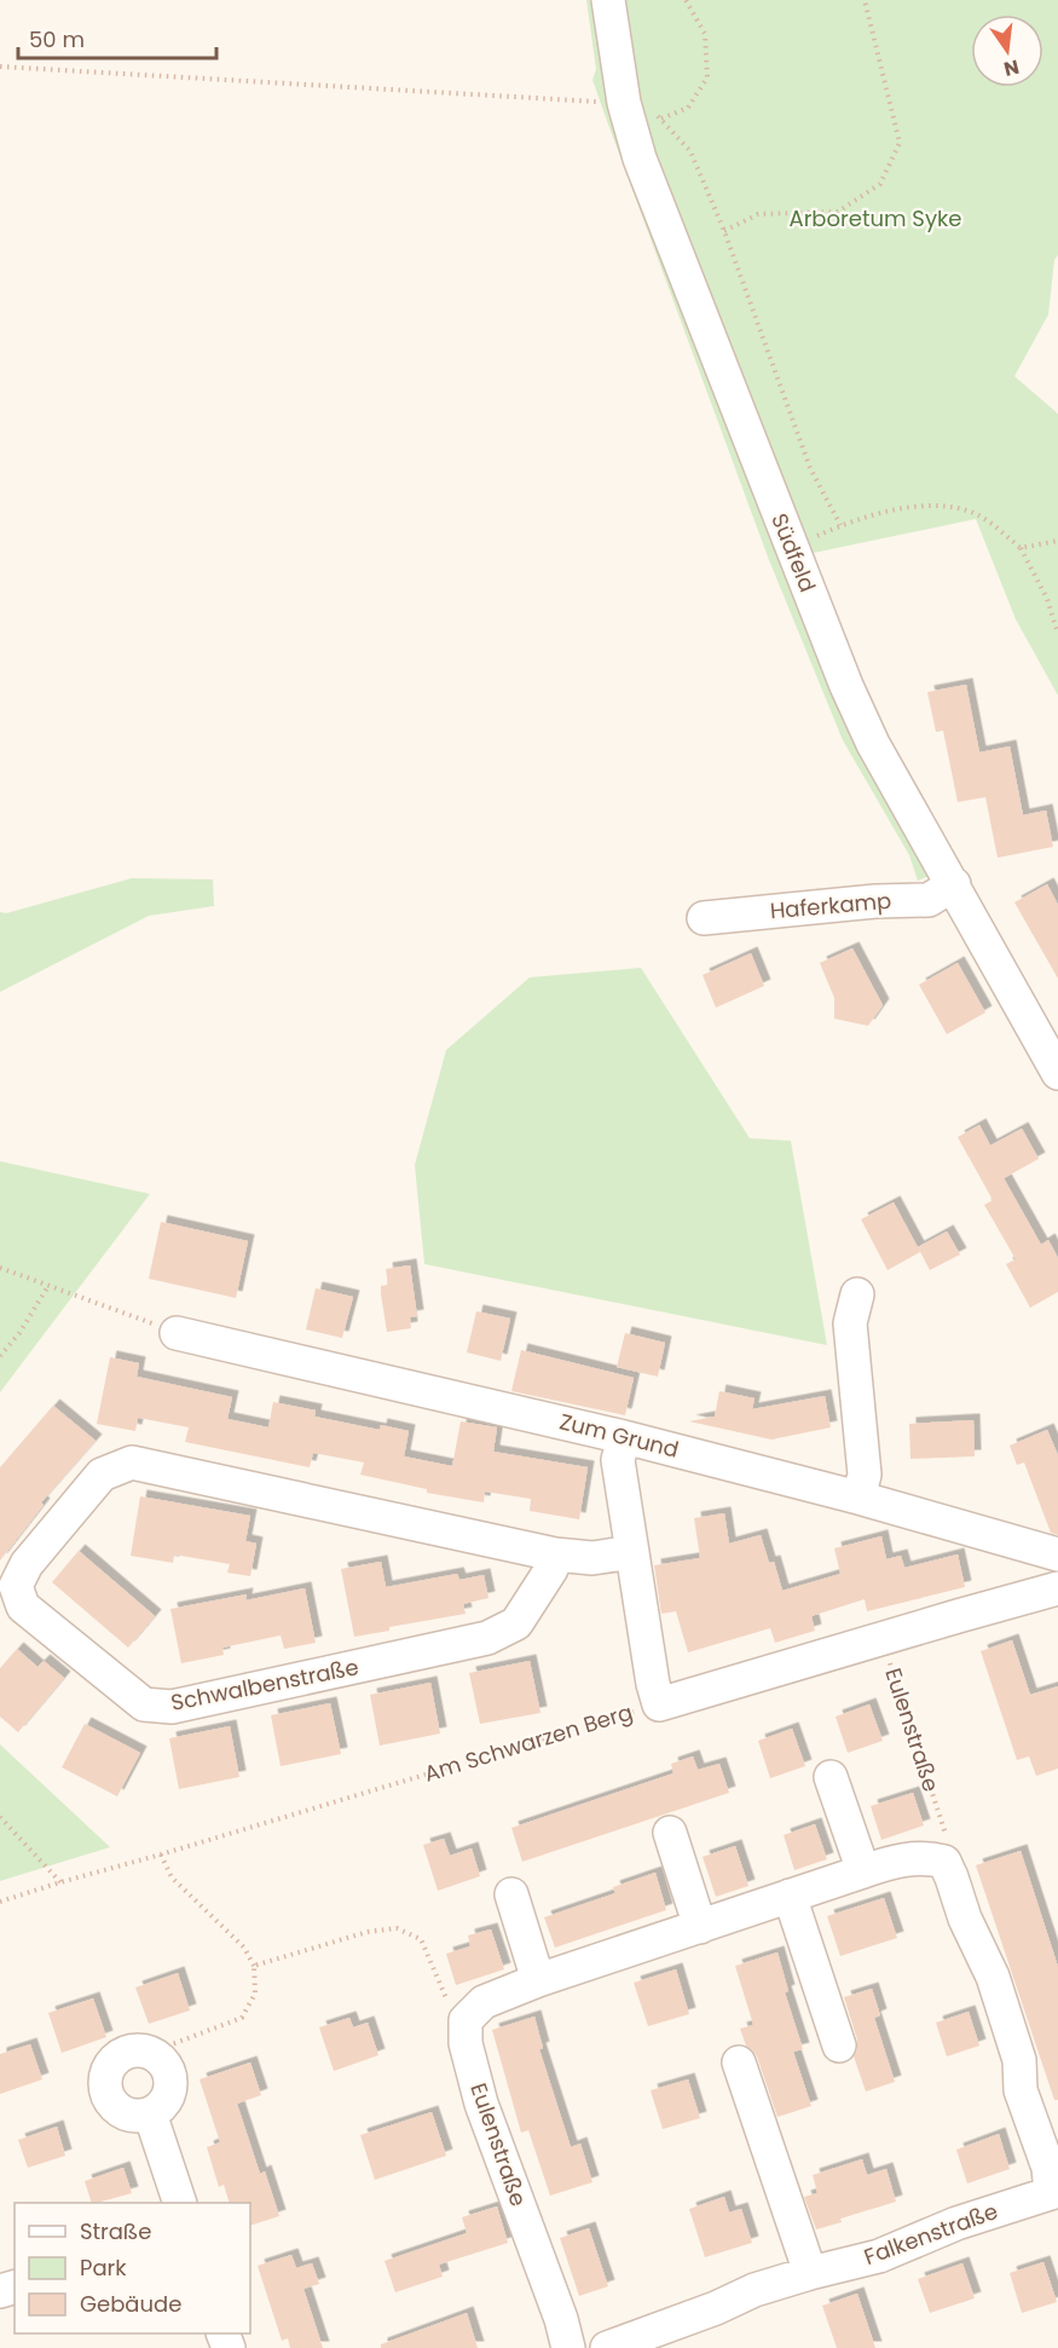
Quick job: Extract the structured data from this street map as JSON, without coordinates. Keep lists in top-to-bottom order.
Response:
{
  "streets": {
    "street": [
      "Südfeld",
      "Haferkamp",
      "Zum Grund",
      "Schwalbenstraße",
      "Eulenstraße",
      "Am Schwarzen Berg",
      "Falkenstraße"
    ]
  },
  "crossings": [
    ["Südfeld", "Haferkamp"],
    ["Eulenstraße", "Am Schwarzen Berg"]
  ],
  "parks": ["Arboretum Syke"],
  "legend": ["Straße", "Park", "Gebäude"],
  "scale_bar": "50 m",
  "north": "bottom"
}
